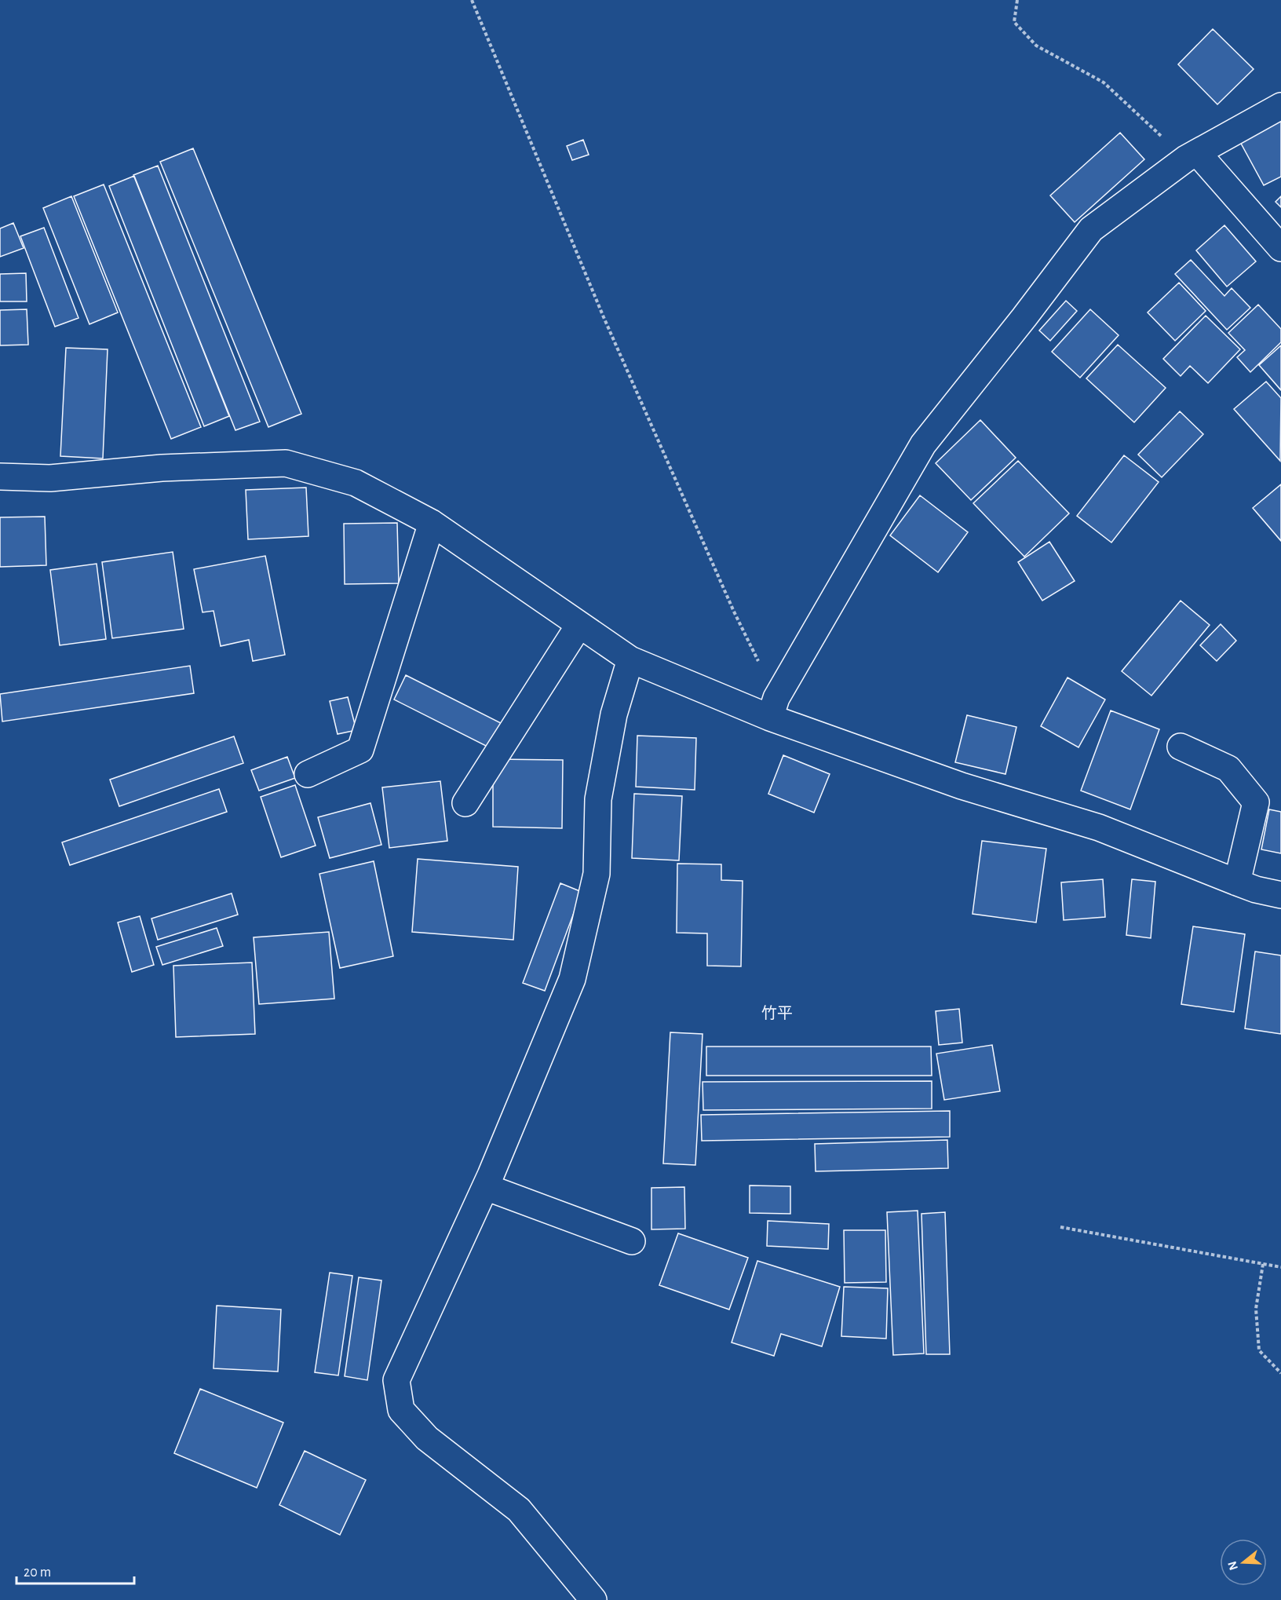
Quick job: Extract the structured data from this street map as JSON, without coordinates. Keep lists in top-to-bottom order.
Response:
{
  "districts": ["竹平"],
  "scale_bar": "20 m",
  "north": "left"
}
